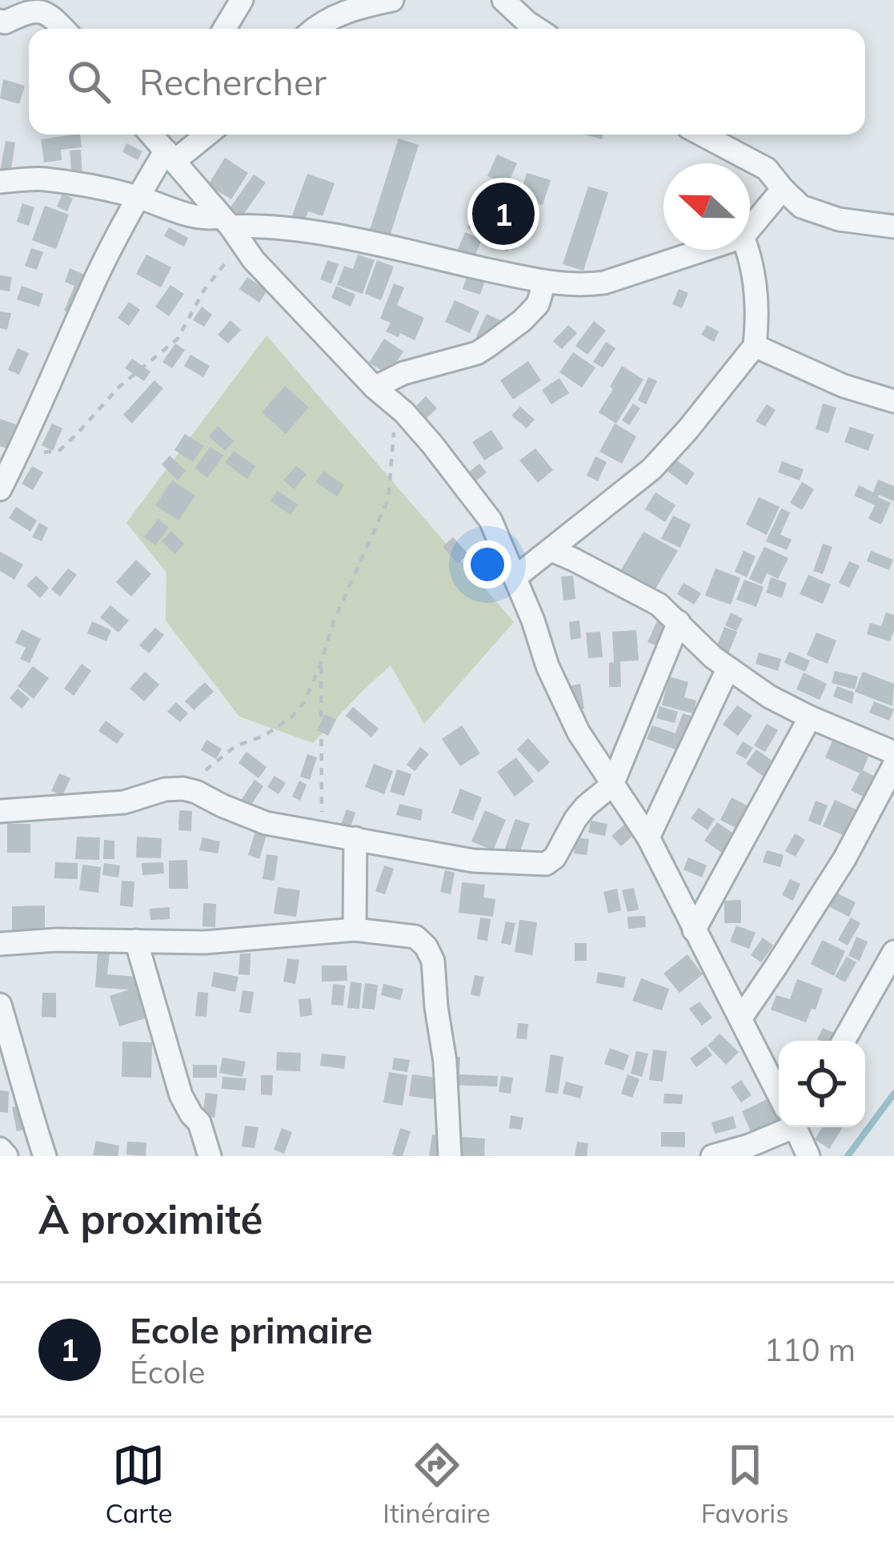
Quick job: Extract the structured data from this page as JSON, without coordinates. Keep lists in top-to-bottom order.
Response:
{
  "north": "left",
  "page": {
    "search": "Rechercher",
    "pins": "1",
    "heading": "À proximité",
    "list": [
      {
        "mark": "1",
        "name": "Ecole primaire",
        "note": "École",
        "value": "110 m"
      }
    ],
    "nav": ["Carte", "Itinéraire", "Favoris"]
  }
}
